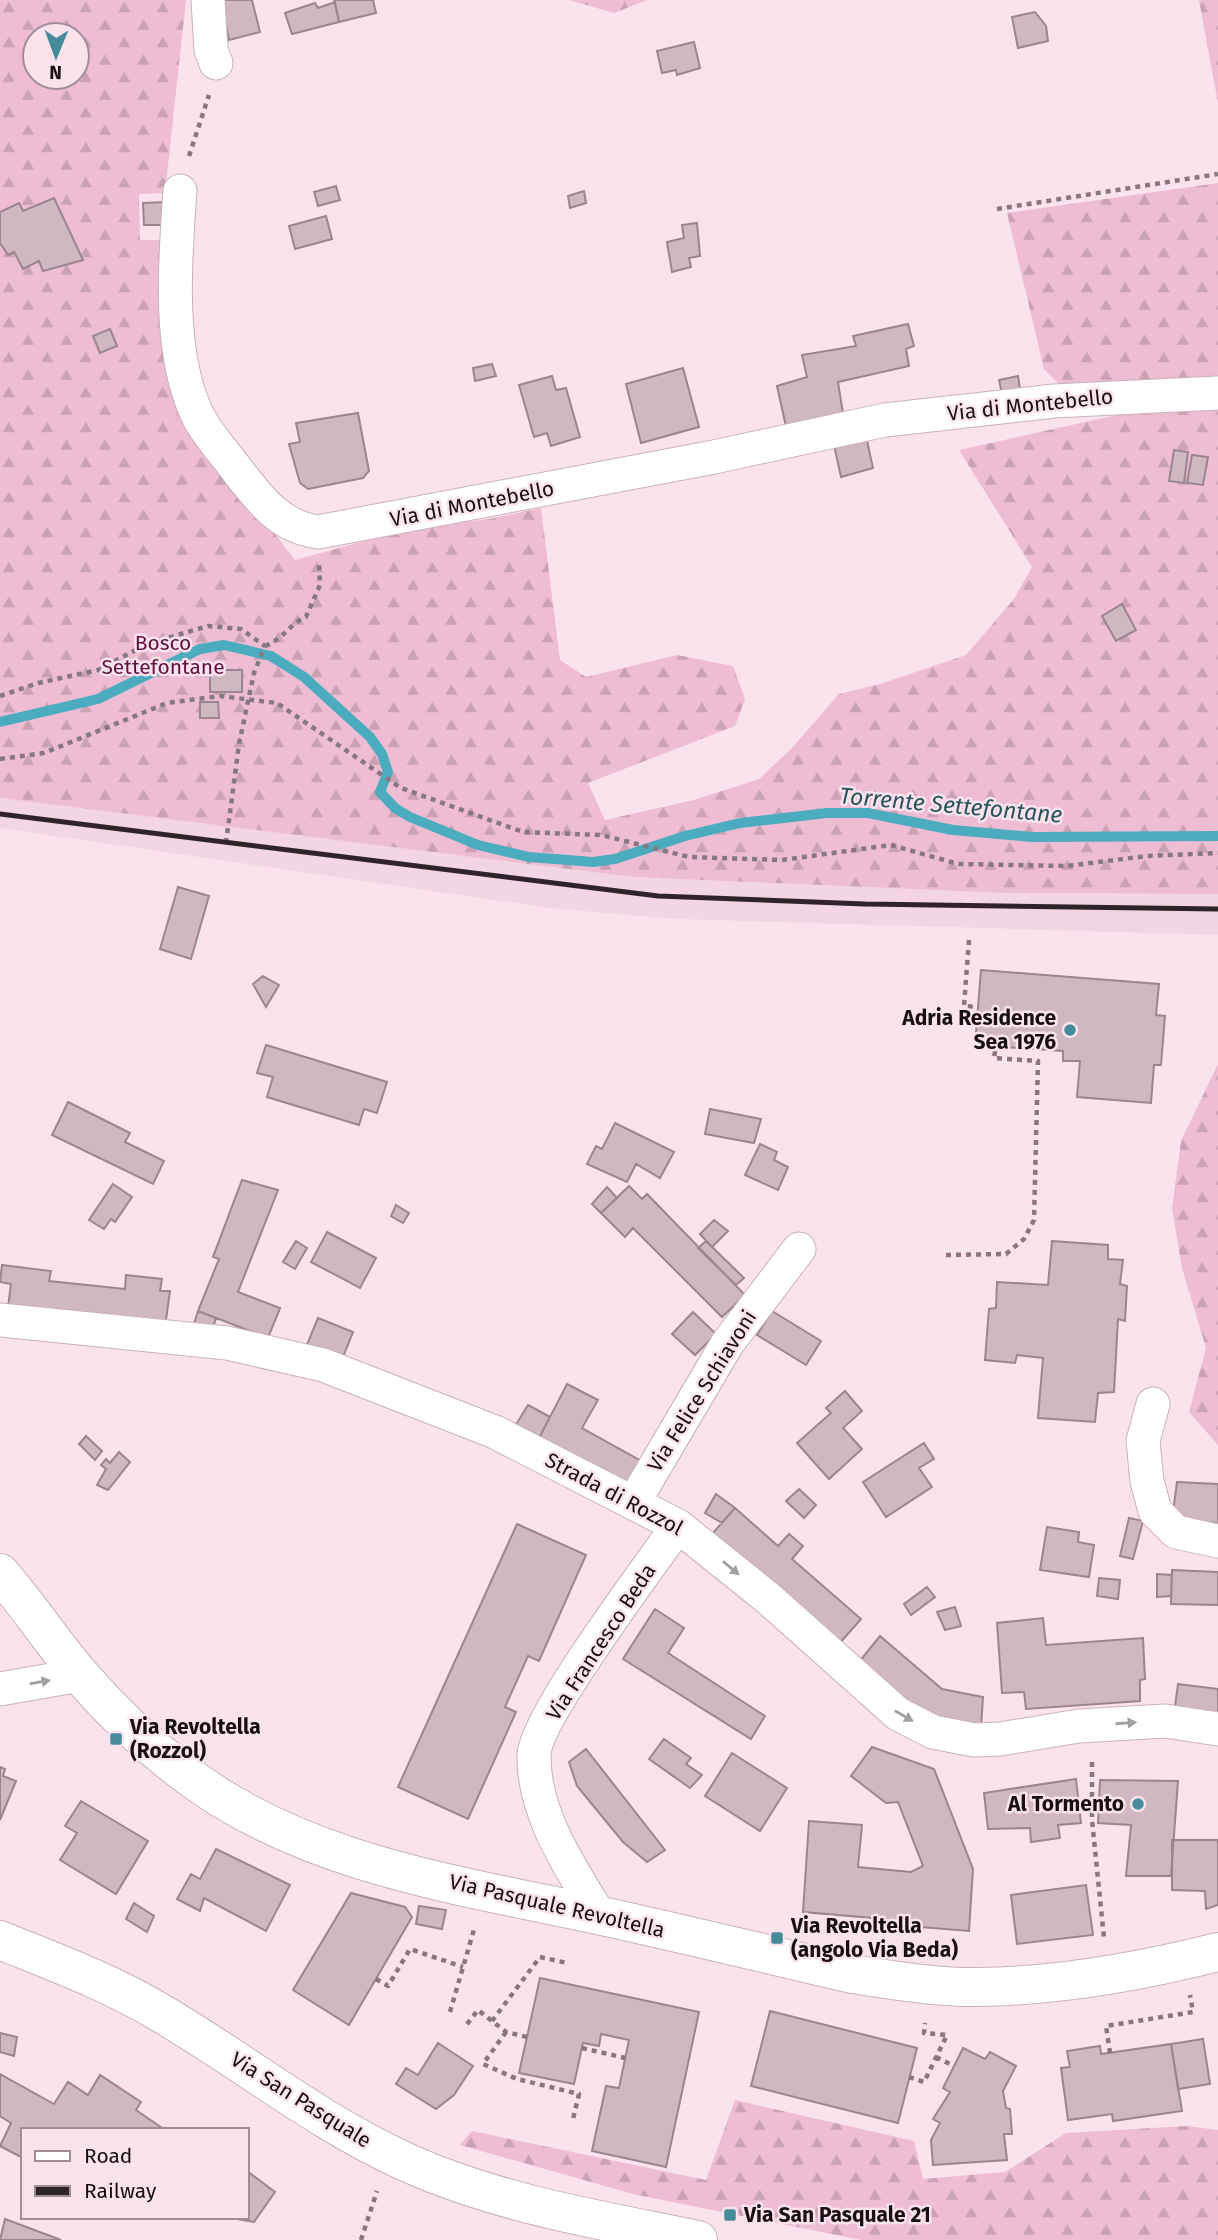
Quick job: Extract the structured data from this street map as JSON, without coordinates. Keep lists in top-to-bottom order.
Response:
{
  "streets": {
    "main road": ["Via Pasquale Revoltella", "Via San Pasquale"],
    "street": [
      "Via di Montebello",
      "Via Felice Schiavoni",
      "Strada di Rozzol",
      "Via Francesco Beda"
    ]
  },
  "crossings": [
    ["Via Felice Schiavoni", "Strada di Rozzol"],
    ["Strada di Rozzol", "Via Francesco Beda"],
    ["Via Francesco Beda", "Via Pasquale Revoltella"]
  ],
  "one_way": ["Strada di Rozzol"],
  "water": ["Torrente Settefontane"],
  "parks": ["Bosco Settefontane"],
  "places": {
    "other": ["Adria Residence Sea 1976", "Al Tormento"],
    "transit": ["Via Revoltella (Rozzol)", "Via Revoltella (angolo Via Beda)", "Via San Pasquale 21"]
  },
  "legend": ["Road", "Railway"],
  "north": "bottom"
}
